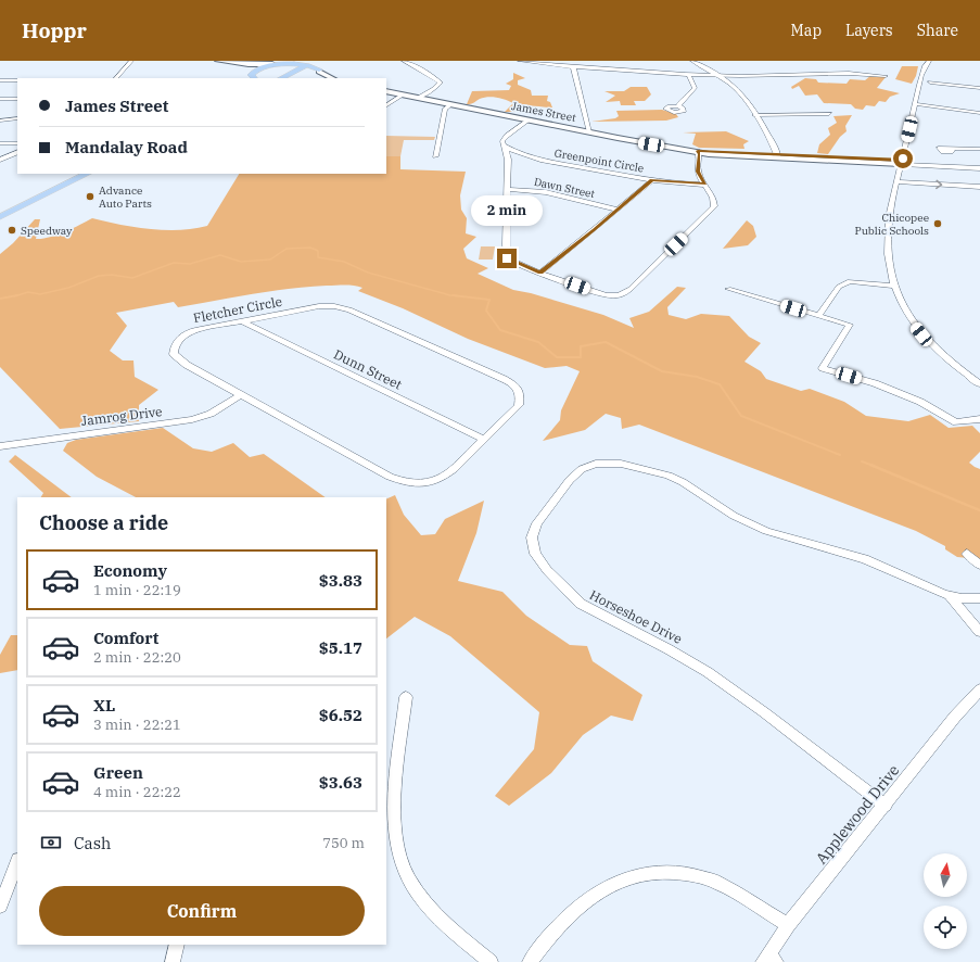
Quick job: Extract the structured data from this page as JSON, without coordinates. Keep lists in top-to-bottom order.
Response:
{
  "streets": {
    "main road": ["James Street"],
    "street": [
      "Greenpoint Circle",
      "Dawn Street",
      "Fletcher Circle",
      "Dunn Street",
      "Jamrog Drive",
      "Horseshoe Drive",
      "Applewood Drive"
    ]
  },
  "crossings": [
    ["Fletcher Circle", "Dunn Street"],
    ["Fletcher Circle", "Jamrog Drive"],
    ["Horseshoe Drive", "Applewood Drive"]
  ],
  "places": ["Advance Auto Parts", "Chicopee Public Schools", "Speedway"],
  "north": "top",
  "page": {
    "header": "Hoppr",
    "nav": ["Map", "Layers", "Share"],
    "banner": ["James Street", "Mandalay Road"],
    "bubble": "2 min",
    "heading": "Choose a ride",
    "list": [
      {
        "name": "Economy",
        "note": "1 min · 22:19",
        "value": "$3.83"
      },
      {
        "name": "Comfort",
        "note": "2 min · 22:20",
        "value": "$5.17"
      },
      {
        "name": "XL",
        "note": "3 min · 22:21",
        "value": "$6.52"
      },
      {
        "name": "Green",
        "note": "4 min · 22:22",
        "value": "$3.63"
      }
    ],
    "pay": ["Cash", "750 m"],
    "buttons": "Confirm"
  }
}
